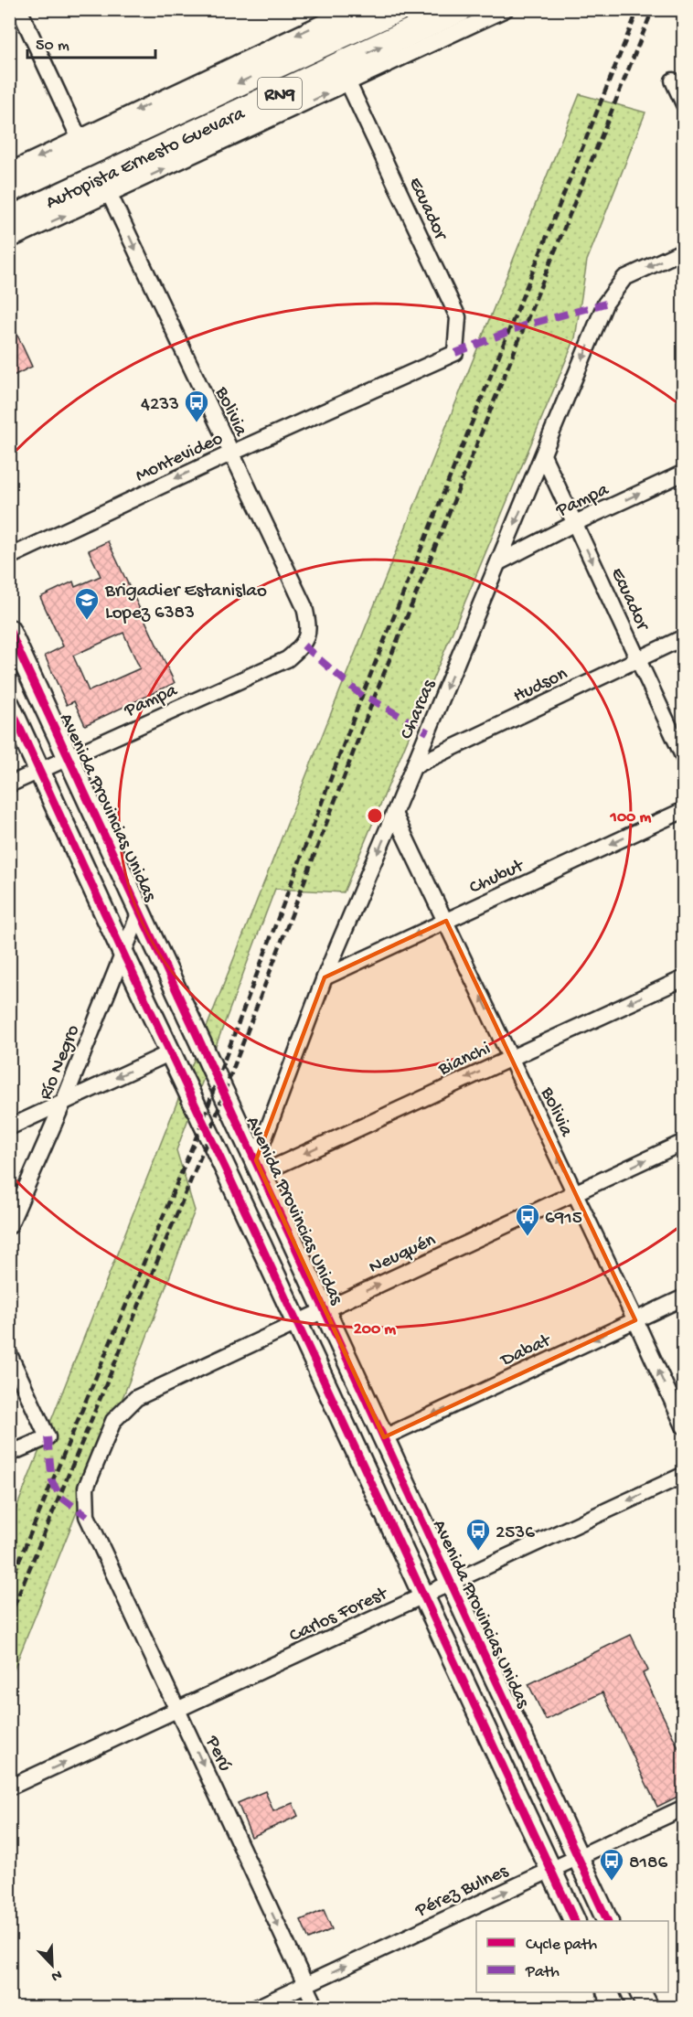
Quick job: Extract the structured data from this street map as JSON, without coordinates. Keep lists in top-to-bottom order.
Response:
{
  "streets": {
    "highway": ["RN9", "Autopista Ernesto Guevara"],
    "main road": ["Avenida Provincias Unidas"],
    "street": [
      "Ecuador",
      "Bolivia",
      "Montevideo",
      "Pampa",
      "Hudson",
      "Charcas",
      "Chubut",
      "Bianchi",
      "Río Negro",
      "Neuquén",
      "Dabat",
      "Carlos Forest",
      "Perú",
      "Pérez Bulnes"
    ]
  },
  "crossings": [
    ["Ecuador", "Montevideo"],
    ["Ecuador", "Pampa"],
    ["Ecuador", "Hudson"],
    ["Ecuador", "Charcas"],
    ["Bolivia", "Montevideo"],
    ["Bolivia", "Pampa"],
    ["Bolivia", "Charcas"],
    ["Bolivia", "Chubut"],
    ["Bolivia", "Bianchi"],
    ["Bolivia", "Neuquén"],
    ["Bolivia", "Dabat"],
    ["Pampa", "Charcas"],
    ["Pampa", "Avenida Provincias Unidas"],
    ["Hudson", "Charcas"],
    ["Charcas", "Avenida Provincias Unidas"],
    ["Charcas", "Chubut"],
    ["Charcas", "Bianchi"],
    ["Avenida Provincias Unidas", "Bianchi"],
    ["Avenida Provincias Unidas", "Río Negro"],
    ["Avenida Provincias Unidas", "Neuquén"],
    ["Avenida Provincias Unidas", "Dabat"],
    ["Avenida Provincias Unidas", "Carlos Forest"],
    ["Avenida Provincias Unidas", "Pérez Bulnes"],
    ["Neuquén", "Perú"],
    ["Carlos Forest", "Perú"],
    ["Perú", "Pérez Bulnes"]
  ],
  "one_way": [
    "Montevideo",
    "Charcas",
    "Chubut",
    "Bianchi",
    "Neuquén",
    "Dabat",
    "Perú",
    "Pérez Bulnes"
  ],
  "places": {
    "bus stop": [
      "4233",
      "6915",
      "2536",
      "8186"
    ],
    "school or university": ["Brigadier Estanislao Lopez 6383"]
  },
  "legend": ["Cycle path", "Path"],
  "scale_bar": "50 m",
  "north": "bottom right",
  "rings": ["100 m", "200 m"]
}
